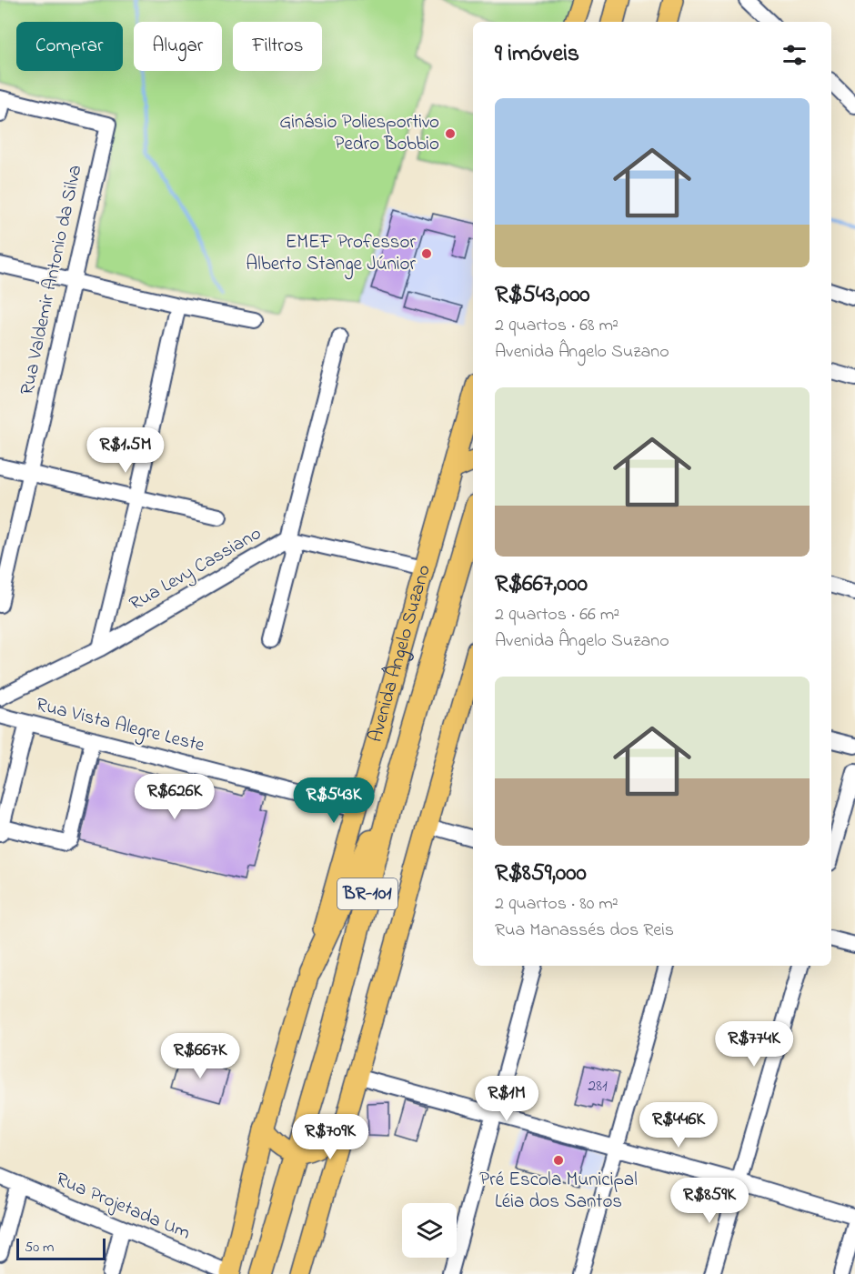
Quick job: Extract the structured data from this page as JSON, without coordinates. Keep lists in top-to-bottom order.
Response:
{
  "streets": {
    "highway": ["BR-101"],
    "main road": ["Avenida Ângelo Suzano"],
    "street": [
      "Rua Valdemir Antonio da Silva",
      "Rua Levy Cassiano",
      "Rua Vista Alegre Leste",
      "Rua Projetada Um"
    ]
  },
  "crossings": [
    ["Rua Levy Cassiano", "Avenida Ângelo Suzano"],
    ["Avenida Ângelo Suzano", "Rua Vista Alegre Leste"],
    ["Avenida Ângelo Suzano", "Rua Projetada Um"]
  ],
  "places": ["Ginásio Poliesportivo Pedro Bobbio", "EMEF Professor Alberto Stange Júnior", "Pré Escola Municipal Léia dos Santos"],
  "house_numbers": ["281"],
  "scale_bar": "50 m",
  "page": {
    "chip": ["Comprar", "Alugar", "Filtros"],
    "heading": "9 imóveis",
    "list": [
      {
        "name": "R$543,000",
        "note": "2 quartos · 68 m² · Avenida Ângelo Suzano"
      },
      {
        "name": "R$667,000",
        "note": "2 quartos · 66 m² · Avenida Ângelo Suzano"
      },
      {
        "name": "R$859,000",
        "note": "2 quartos · 80 m² · Rua Manassés dos Reis"
      }
    ],
    "price": [
      "R$1.5M",
      "R$626K",
      "R$543K",
      "R$774K",
      "R$667K",
      "R$1M",
      "R$446K",
      "R$709K",
      "R$859K"
    ],
    "scale": "50 m"
  }
}
